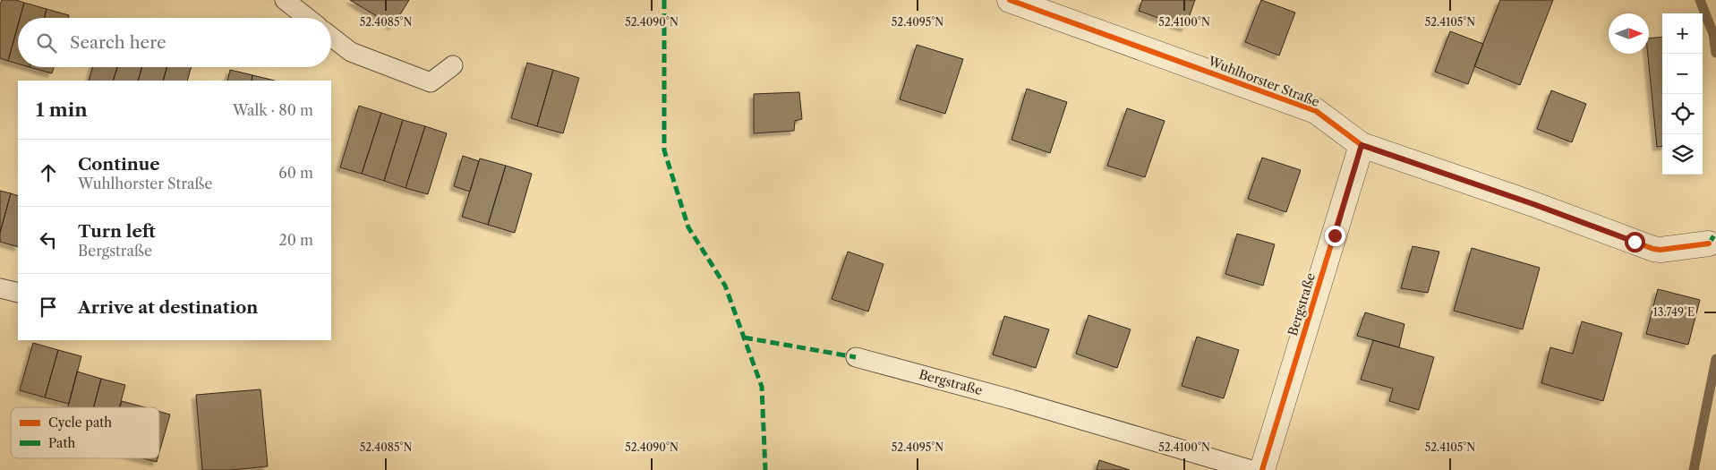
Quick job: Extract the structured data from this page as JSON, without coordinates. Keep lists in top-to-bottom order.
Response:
{
  "streets": {
    "street": ["Wuhlhorster Straße", "Bergstraße"]
  },
  "crossings": [
    ["Wuhlhorster Straße", "Bergstraße"]
  ],
  "legend": ["Cycle path", "Path"],
  "north": "right",
  "page": {
    "map_buttons": ["+", "−"],
    "search": "Search here",
    "heading": ["1 min", "Walk · 80 m"],
    "list": [
      ["Continue", "Wuhlhorster Straße", "60 m"],
      ["Turn left", "Bergstraße", "20 m"],
      "Arrive at destination"
    ]
  },
  "coordinates": [
    "52.4085°N",
    "52.4090°N",
    "52.4095°N",
    "52.4100°N",
    "52.4105°N",
    "13.749°E"
  ]
}
